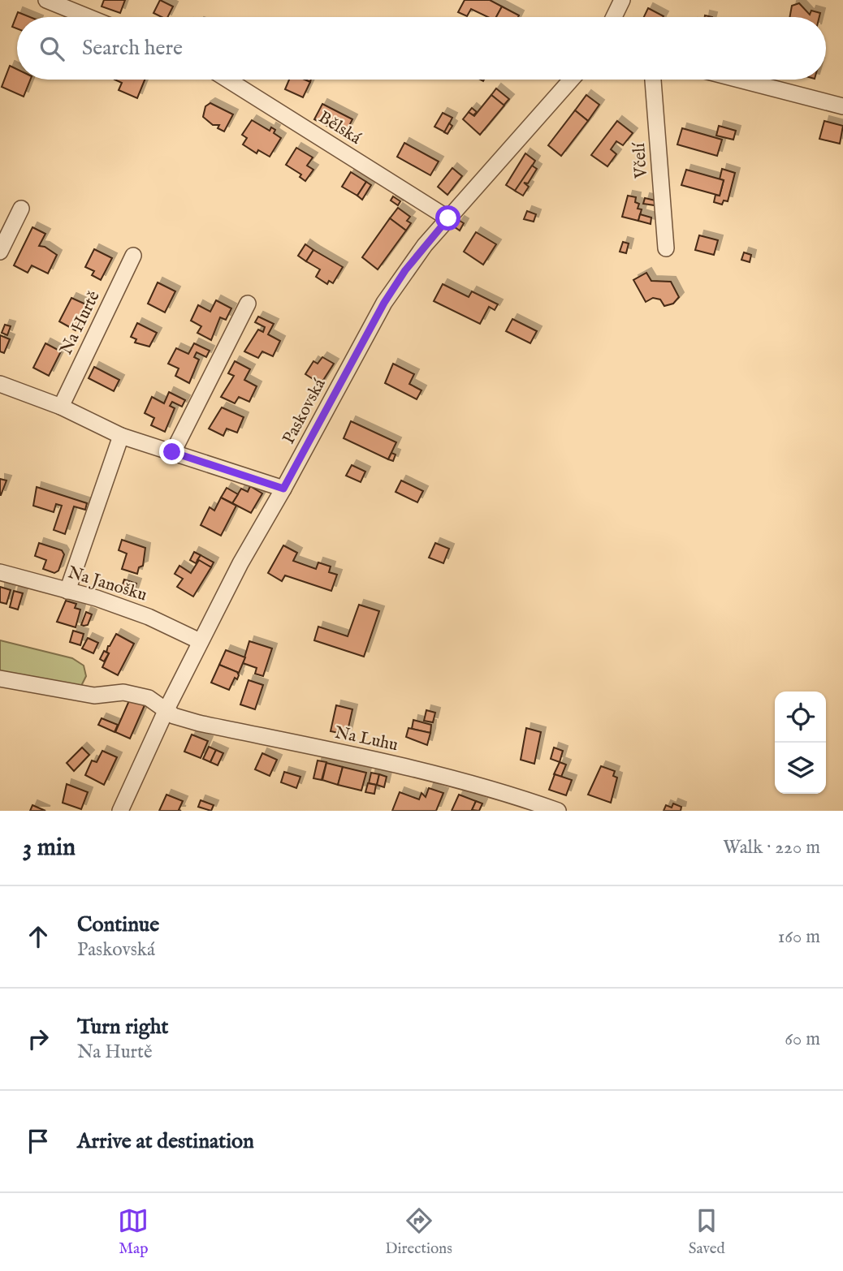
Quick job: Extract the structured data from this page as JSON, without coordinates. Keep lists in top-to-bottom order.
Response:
{
  "streets": {
    "street": [
      "Bělská",
      "Včelí",
      "Na Hurtě",
      "Paskovská",
      "Na Janošku",
      "Na Luhu"
    ]
  },
  "crossings": [
    ["Bělská", "Paskovská"],
    ["Paskovská", "Na Janošku"],
    ["Paskovská", "Na Luhu"]
  ],
  "page": {
    "search": "Search here",
    "heading": ["3 min", "Walk · 220 m"],
    "list": [
      ["Continue", "Paskovská", "160 m"],
      ["Turn right", "Na Hurtě", "60 m"],
      "Arrive at destination"
    ],
    "nav": ["Map", "Directions", "Saved"]
  }
}
